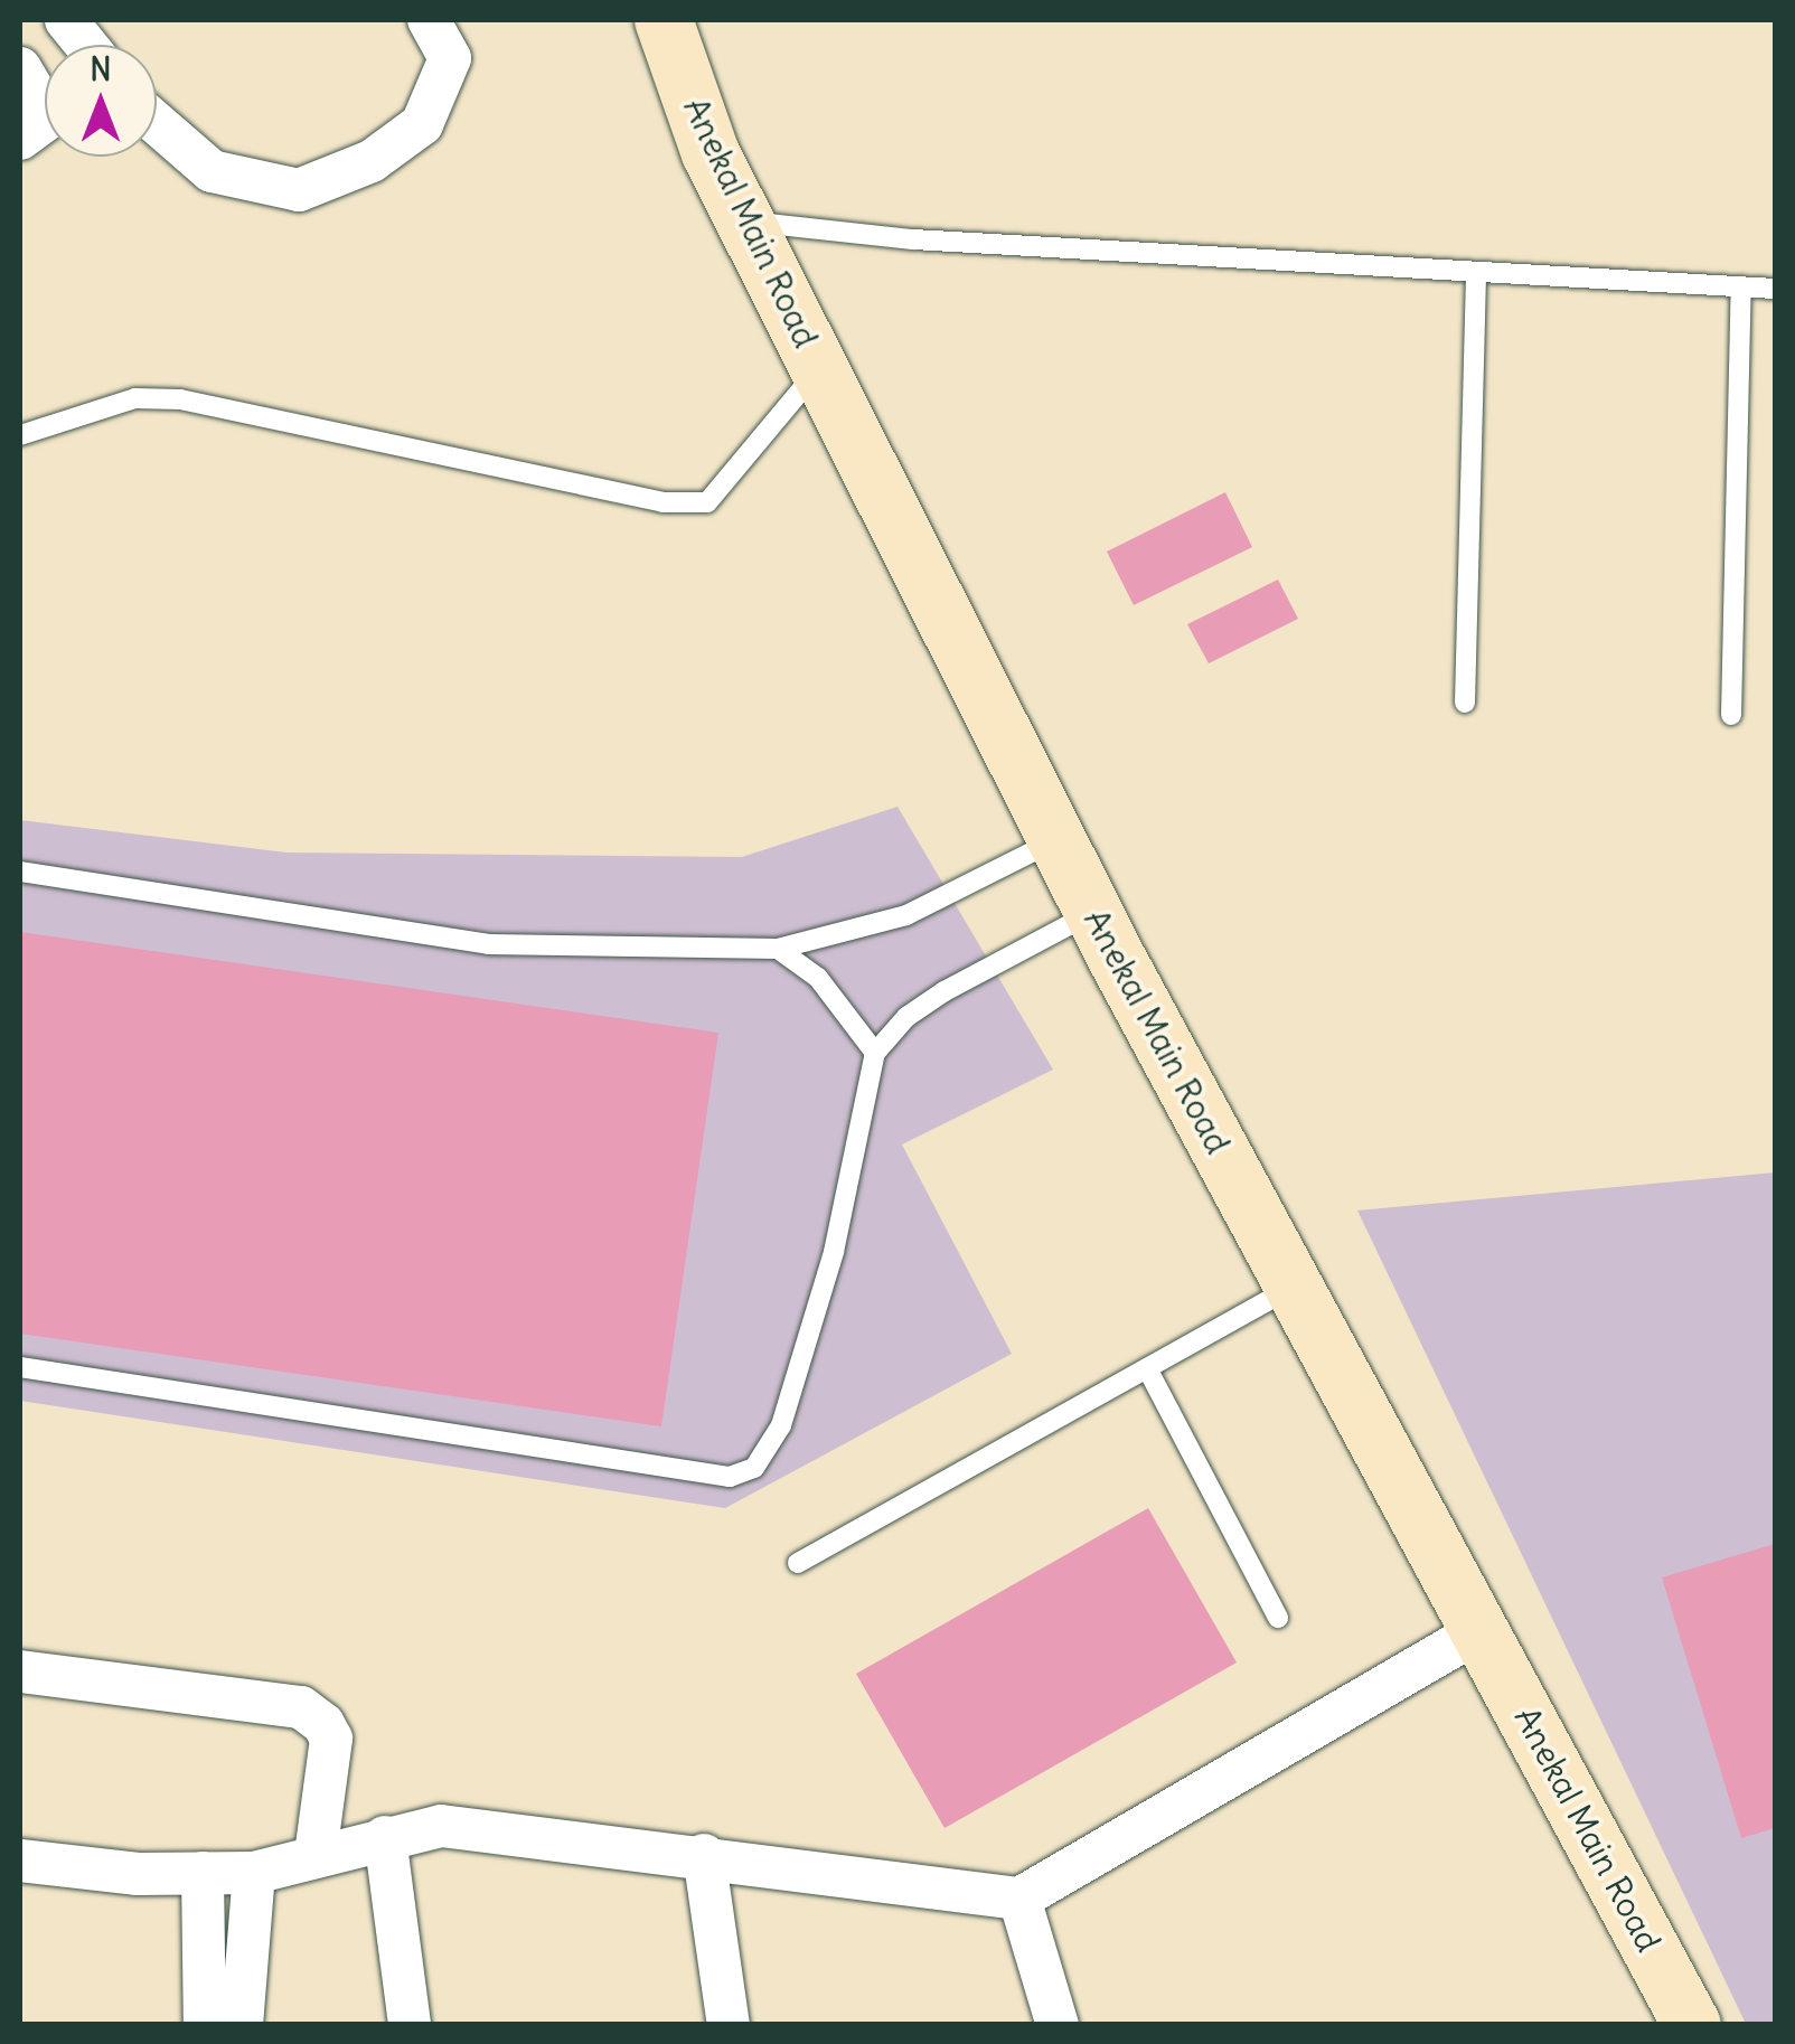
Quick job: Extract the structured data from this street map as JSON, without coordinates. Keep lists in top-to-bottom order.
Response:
{
  "streets": {
    "main road": ["Anekal Main Road"]
  },
  "north": "top"
}
